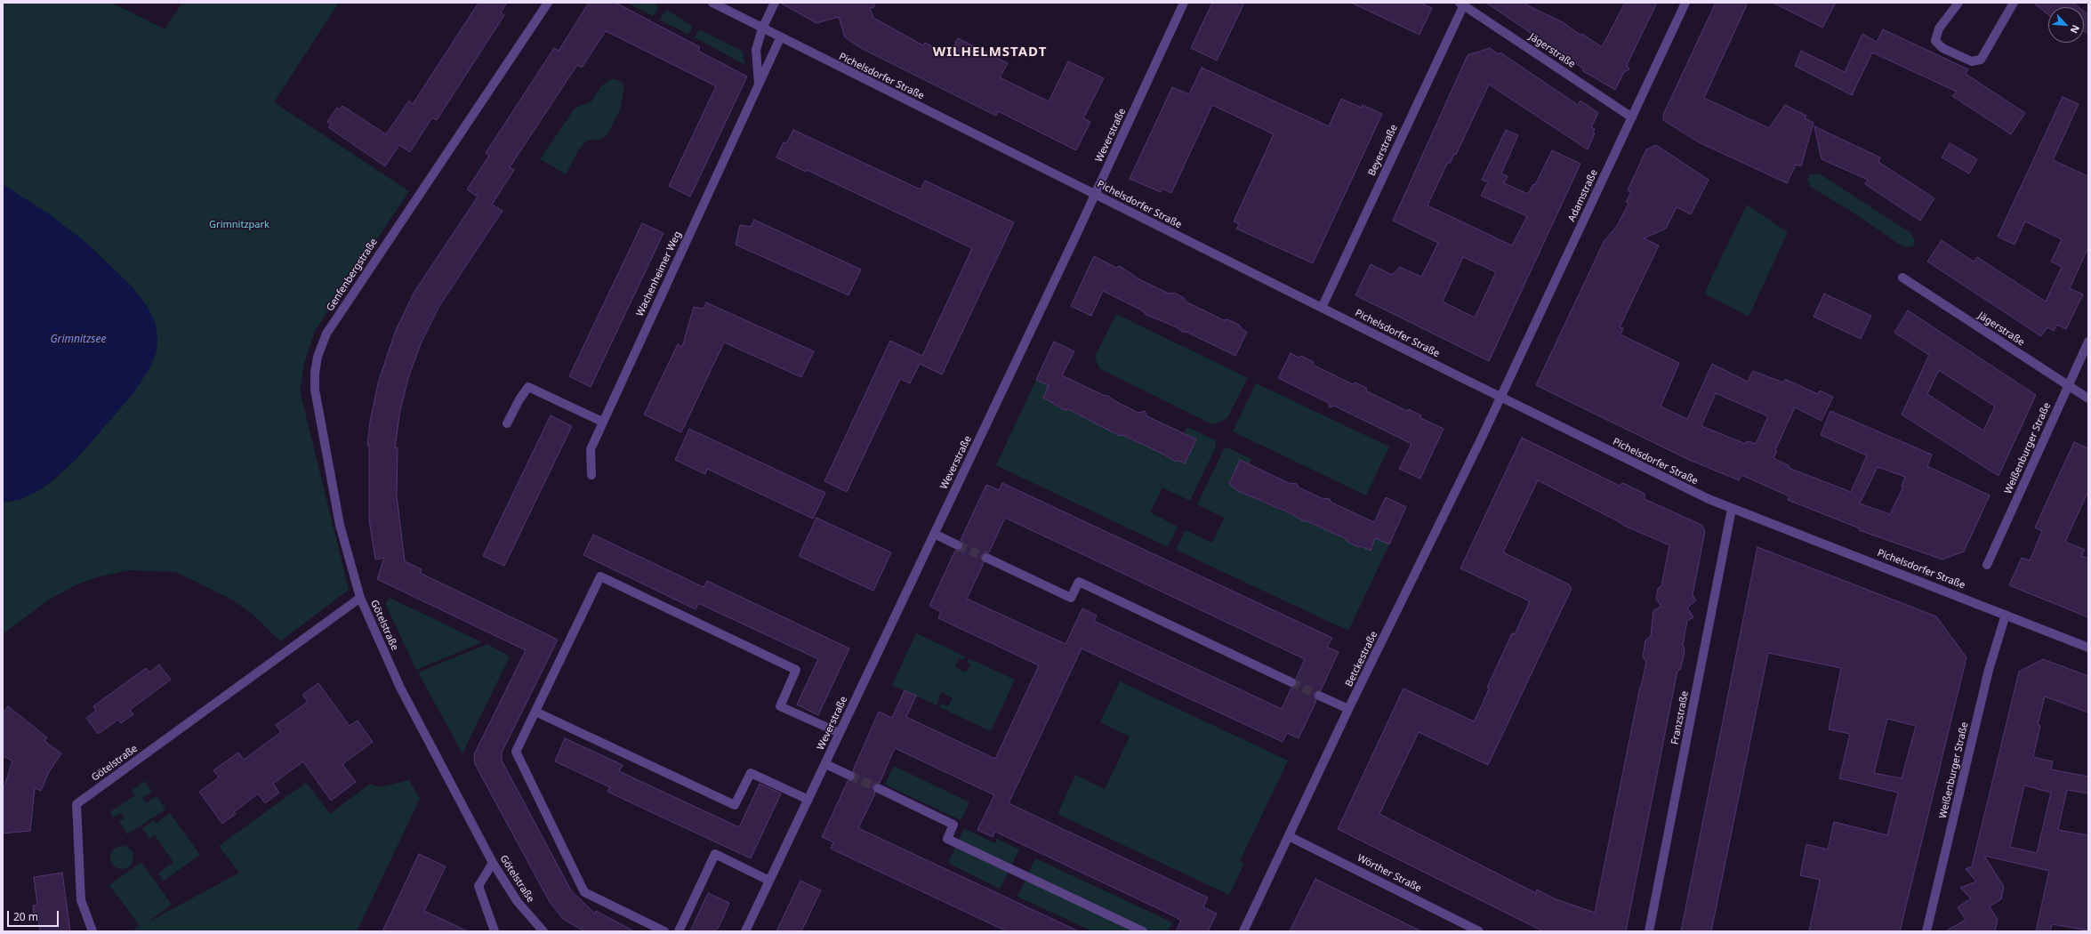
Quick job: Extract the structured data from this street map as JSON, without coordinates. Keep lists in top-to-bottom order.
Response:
{
  "streets": {
    "street": [
      "Jägerstraße",
      "Pichelsdorfer Straße",
      "Weverstraße",
      "Beyerstraße",
      "Adamstraße",
      "Wachenheimer Weg",
      "Genfenbergstraße",
      "Weißenburger Straße",
      "Götelstraße",
      "Betckestraße",
      "Franzstraße",
      "Wörther Straße"
    ]
  },
  "crossings": [
    ["Jägerstraße", "Beyerstraße"],
    ["Jägerstraße", "Adamstraße"],
    ["Jägerstraße", "Weißenburger Straße"],
    ["Pichelsdorfer Straße", "Weverstraße"],
    ["Pichelsdorfer Straße", "Beyerstraße"],
    ["Pichelsdorfer Straße", "Adamstraße"],
    ["Pichelsdorfer Straße", "Wachenheimer Weg"],
    ["Pichelsdorfer Straße", "Weißenburger Straße"],
    ["Pichelsdorfer Straße", "Betckestraße"],
    ["Pichelsdorfer Straße", "Franzstraße"],
    ["Adamstraße", "Betckestraße"],
    ["Genfenbergstraße", "Götelstraße"],
    ["Betckestraße", "Wörther Straße"]
  ],
  "districts": ["WILHELMSTADT"],
  "water": ["Grimnitzsee"],
  "parks": ["Grimnitzpark"],
  "scale_bar": "20 m",
  "north": "bottom right"
}
